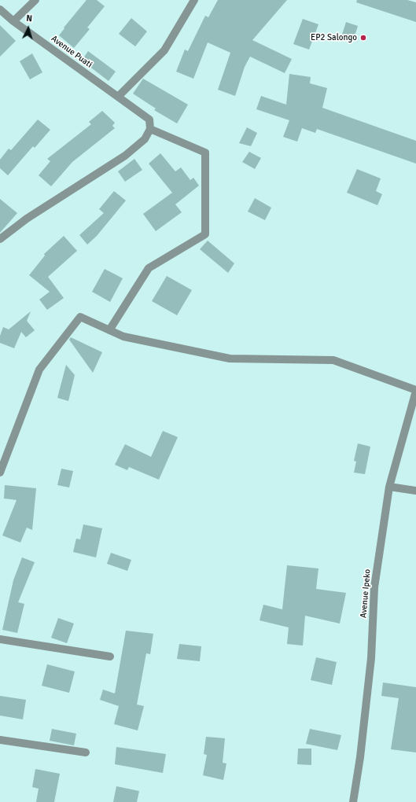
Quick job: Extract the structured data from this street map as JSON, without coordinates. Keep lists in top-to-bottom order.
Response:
{
  "streets": {
    "street": ["Avenue Puati", "Avenue Ipeko"]
  },
  "places": ["EP2 Salongo"],
  "north": "top"
}
